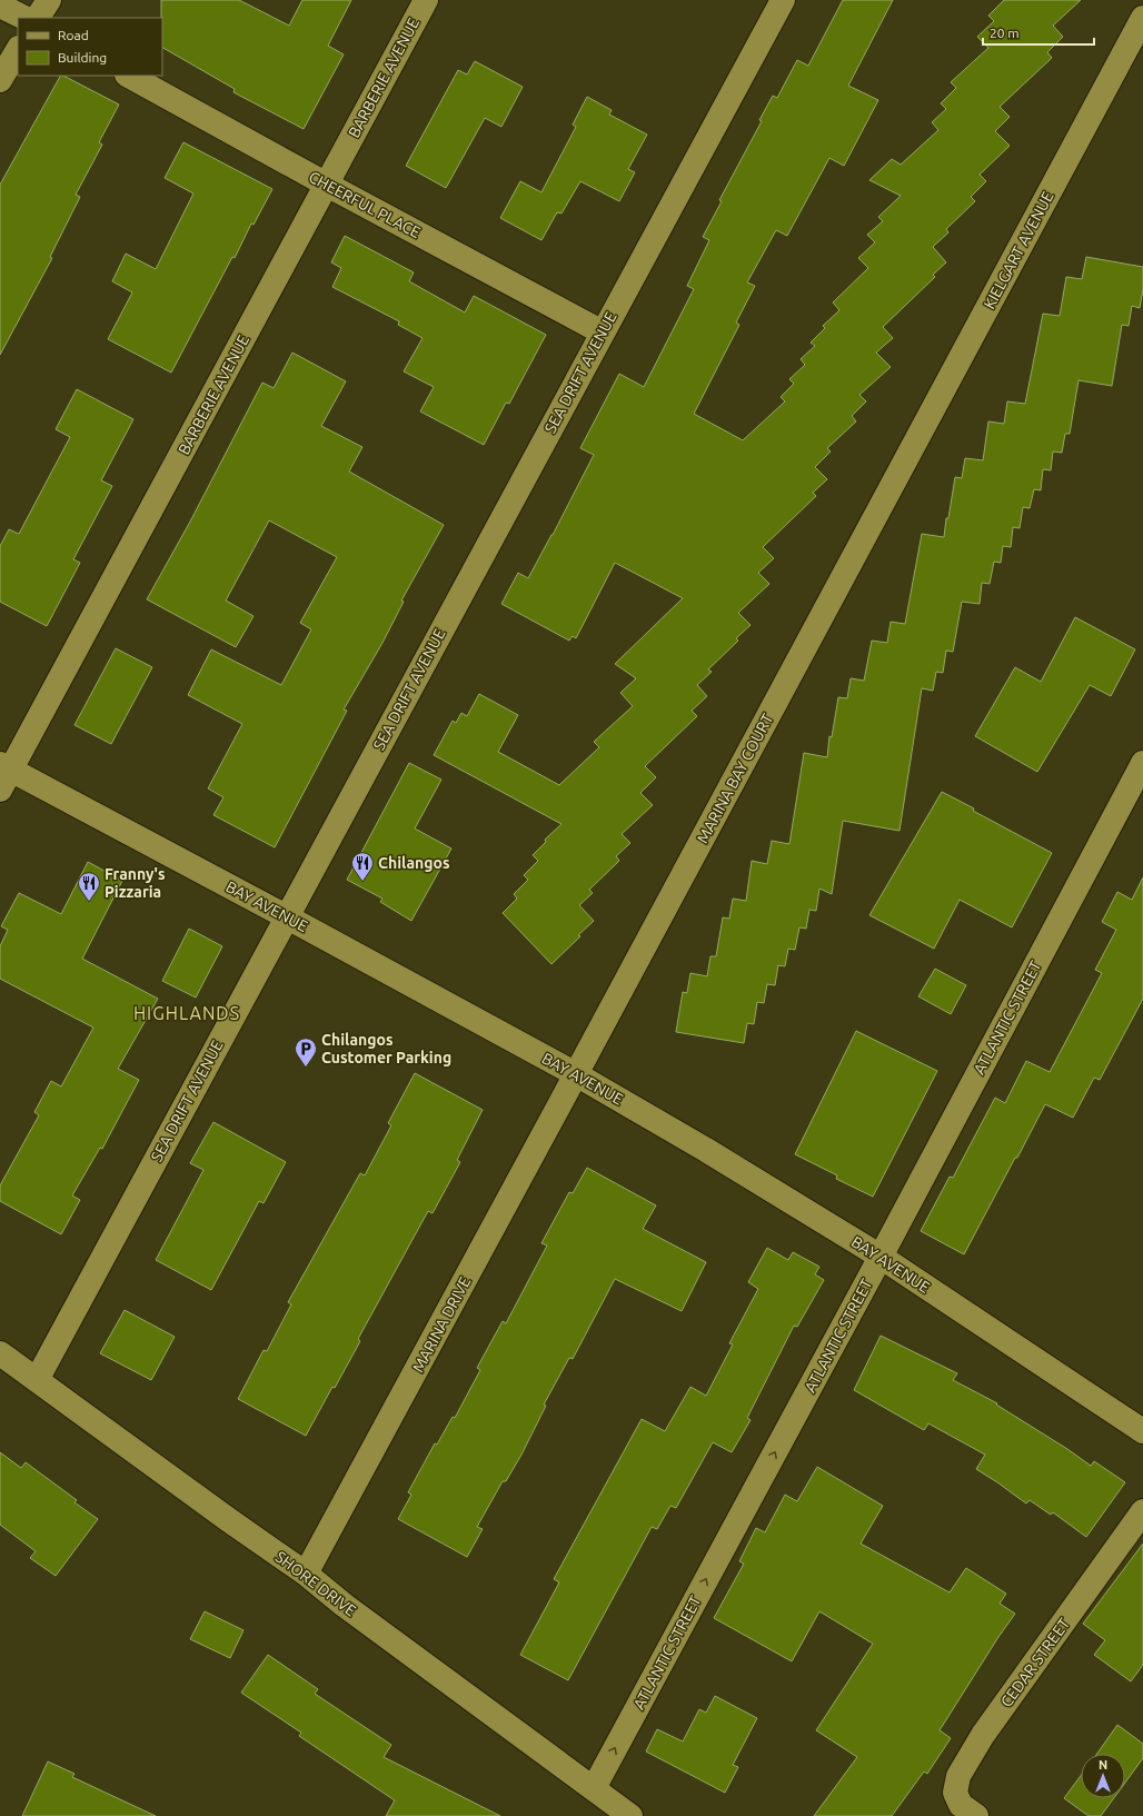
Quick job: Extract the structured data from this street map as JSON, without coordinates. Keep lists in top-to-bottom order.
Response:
{
  "streets": {
    "street": [
      "BARBERIE AVENUE",
      "CHEERFUL PLACE",
      "KIELGART AVENUE",
      "SEA DRIFT AVENUE",
      "MARINA BAY COURT",
      "BAY AVENUE",
      "ATLANTIC STREET",
      "MARINA DRIVE",
      "SHORE DRIVE",
      "CEDAR STREET"
    ]
  },
  "crossings": [
    ["BARBERIE AVENUE", "CHEERFUL PLACE"],
    ["BARBERIE AVENUE", "BAY AVENUE"],
    ["CHEERFUL PLACE", "SEA DRIFT AVENUE"],
    ["KIELGART AVENUE", "MARINA BAY COURT"],
    ["SEA DRIFT AVENUE", "BAY AVENUE"],
    ["SEA DRIFT AVENUE", "SHORE DRIVE"],
    ["MARINA BAY COURT", "BAY AVENUE"],
    ["MARINA BAY COURT", "MARINA DRIVE"],
    ["BAY AVENUE", "ATLANTIC STREET"],
    ["BAY AVENUE", "MARINA DRIVE"],
    ["ATLANTIC STREET", "SHORE DRIVE"],
    ["MARINA DRIVE", "SHORE DRIVE"]
  ],
  "one_way": ["ATLANTIC STREET"],
  "districts": ["HIGHLANDS"],
  "places": {
    "restaurant": ["Chilangos", "Franny's Pizzaria"],
    "parking": ["Chilangos Customer Parking"]
  },
  "legend": ["Road", "Building"],
  "scale_bar": "20 m",
  "north": "top"
}
